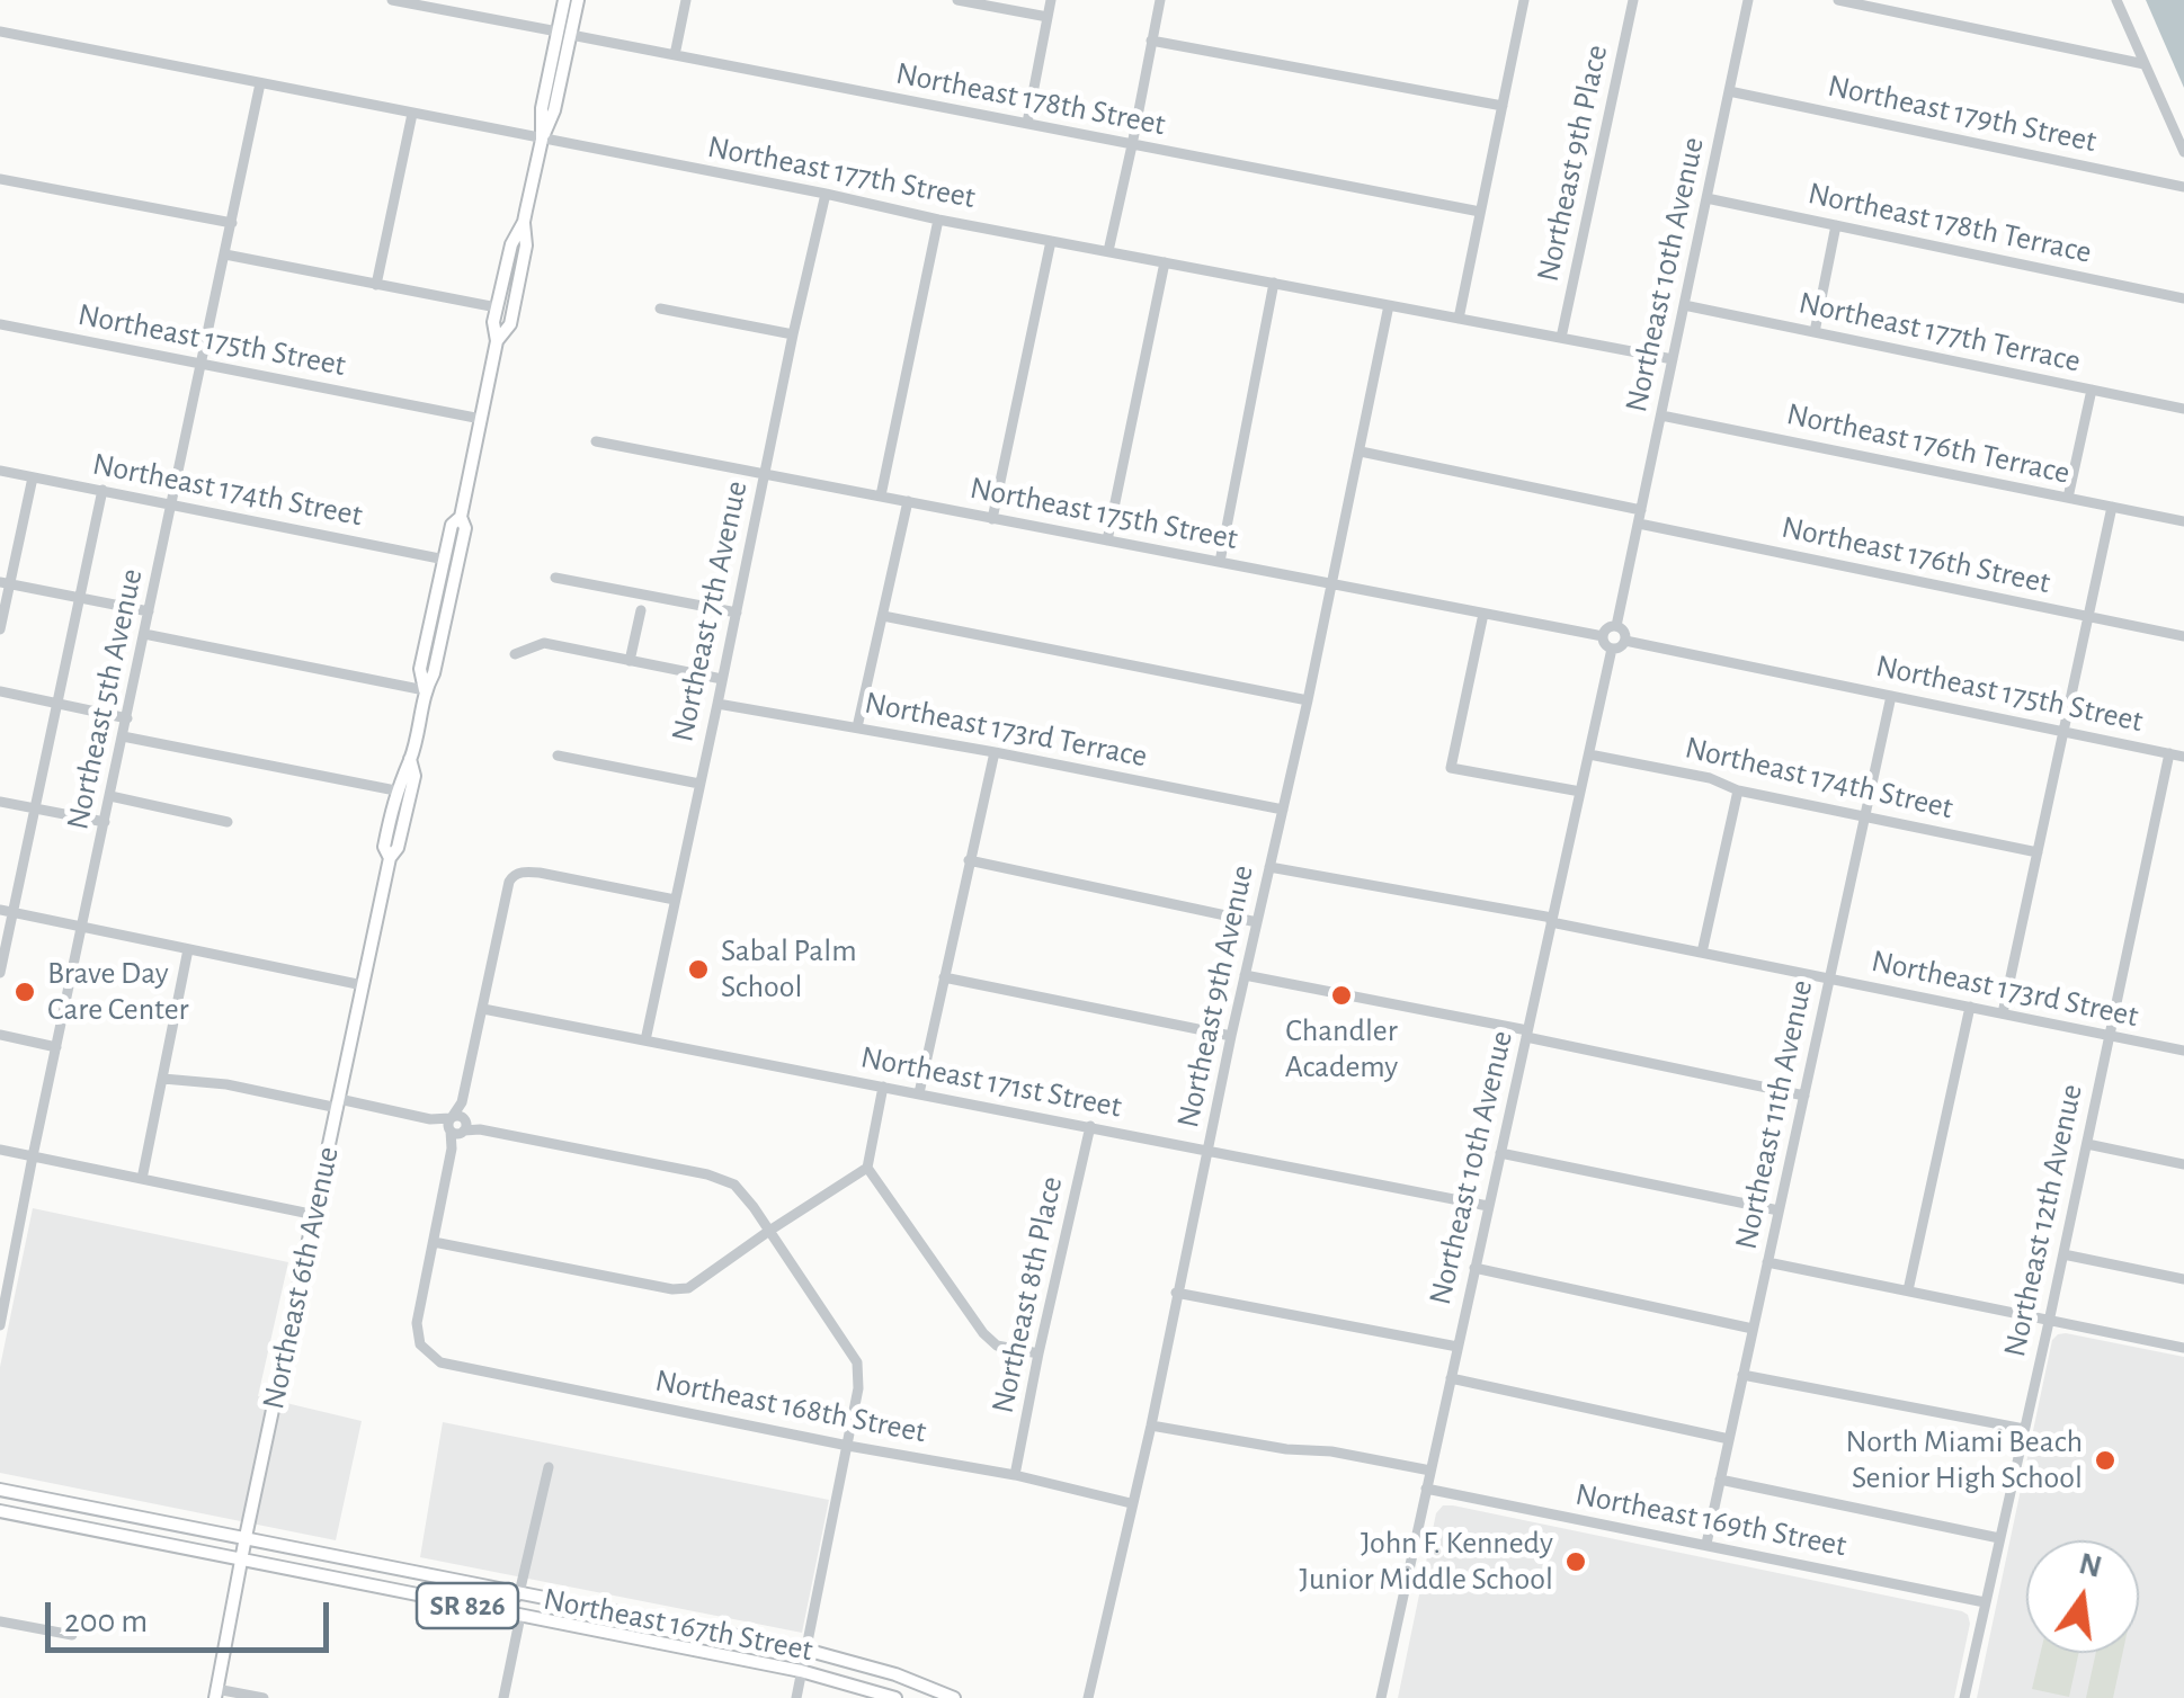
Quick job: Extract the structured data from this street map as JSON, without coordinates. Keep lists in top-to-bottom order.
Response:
{
  "streets": {
    "main road": ["Northeast 6th Avenue", "SR 826", "Northeast 167th Street"],
    "street": [
      "Northeast 178th Street",
      "Northeast 179th Street",
      "Northeast 9th Place",
      "Northeast 177th Street",
      "Northeast 178th Terrace",
      "Northeast 10th Avenue",
      "Northeast 177th Terrace",
      "Northeast 175th Street",
      "Northeast 176th Terrace",
      "Northeast 174th Street",
      "Northeast 176th Street",
      "Northeast 7th Avenue",
      "Northeast 5th Avenue",
      "Northeast 173rd Terrace",
      "Northeast 173rd Street",
      "Northeast 9th Avenue",
      "Northeast 171st Street",
      "Northeast 11th Avenue",
      "Northeast 12th Avenue",
      "Northeast 8th Place",
      "Northeast 168th Street",
      "Northeast 169th Street"
    ]
  },
  "crossings": [
    ["Northeast 178th Street", "Northeast 6th Avenue"],
    ["Northeast 179th Street", "Northeast 10th Avenue"],
    ["Northeast 9th Place", "Northeast 177th Street"],
    ["Northeast 177th Street", "Northeast 10th Avenue"],
    ["Northeast 177th Street", "Northeast 7th Avenue"],
    ["Northeast 177th Street", "Northeast 5th Avenue"],
    ["Northeast 177th Street", "Northeast 9th Avenue"],
    ["Northeast 177th Street", "Northeast 6th Avenue"],
    ["Northeast 178th Terrace", "Northeast 10th Avenue"],
    ["Northeast 10th Avenue", "Northeast 177th Terrace"],
    ["Northeast 10th Avenue", "Northeast 175th Street"],
    ["Northeast 10th Avenue", "Northeast 176th Terrace"],
    ["Northeast 10th Avenue", "Northeast 174th Street"],
    ["Northeast 10th Avenue", "Northeast 176th Street"],
    ["Northeast 10th Avenue", "Northeast 173rd Street"],
    ["Northeast 10th Avenue", "Northeast 171st Street"],
    ["Northeast 10th Avenue", "Northeast 169th Street"],
    ["Northeast 175th Street", "Northeast 7th Avenue"],
    ["Northeast 175th Street", "Northeast 5th Avenue"],
    ["Northeast 175th Street", "Northeast 9th Avenue"],
    ["Northeast 175th Street", "Northeast 11th Avenue"],
    ["Northeast 175th Street", "Northeast 12th Avenue"],
    ["Northeast 175th Street", "Northeast 6th Avenue"],
    ["Northeast 174th Street", "Northeast 5th Avenue"],
    ["Northeast 174th Street", "Northeast 11th Avenue"],
    ["Northeast 174th Street", "Northeast 6th Avenue"],
    ["Northeast 7th Avenue", "Northeast 173rd Terrace"],
    ["Northeast 7th Avenue", "Northeast 171st Street"],
    ["Northeast 173rd Terrace", "Northeast 9th Avenue"],
    ["Northeast 173rd Street", "Northeast 9th Avenue"],
    ["Northeast 173rd Street", "Northeast 11th Avenue"],
    ["Northeast 173rd Street", "Northeast 12th Avenue"],
    ["Northeast 9th Avenue", "Northeast 171st Street"],
    ["Northeast 9th Avenue", "Northeast 168th Street"],
    ["Northeast 171st Street", "Northeast 8th Place"],
    ["Northeast 11th Avenue", "Northeast 169th Street"],
    ["Northeast 12th Avenue", "Northeast 169th Street"],
    ["Northeast 6th Avenue", "Northeast 167th Street"],
    ["Northeast 8th Place", "Northeast 168th Street"]
  ],
  "places": [
    "Sabal Palm School",
    "Brave Day Care Center",
    "Chandler Academy",
    "North Miami Beach Senior High School",
    "John F. Kennedy Junior Middle School"
  ],
  "scale_bar": "200 m",
  "north": "top"
}
